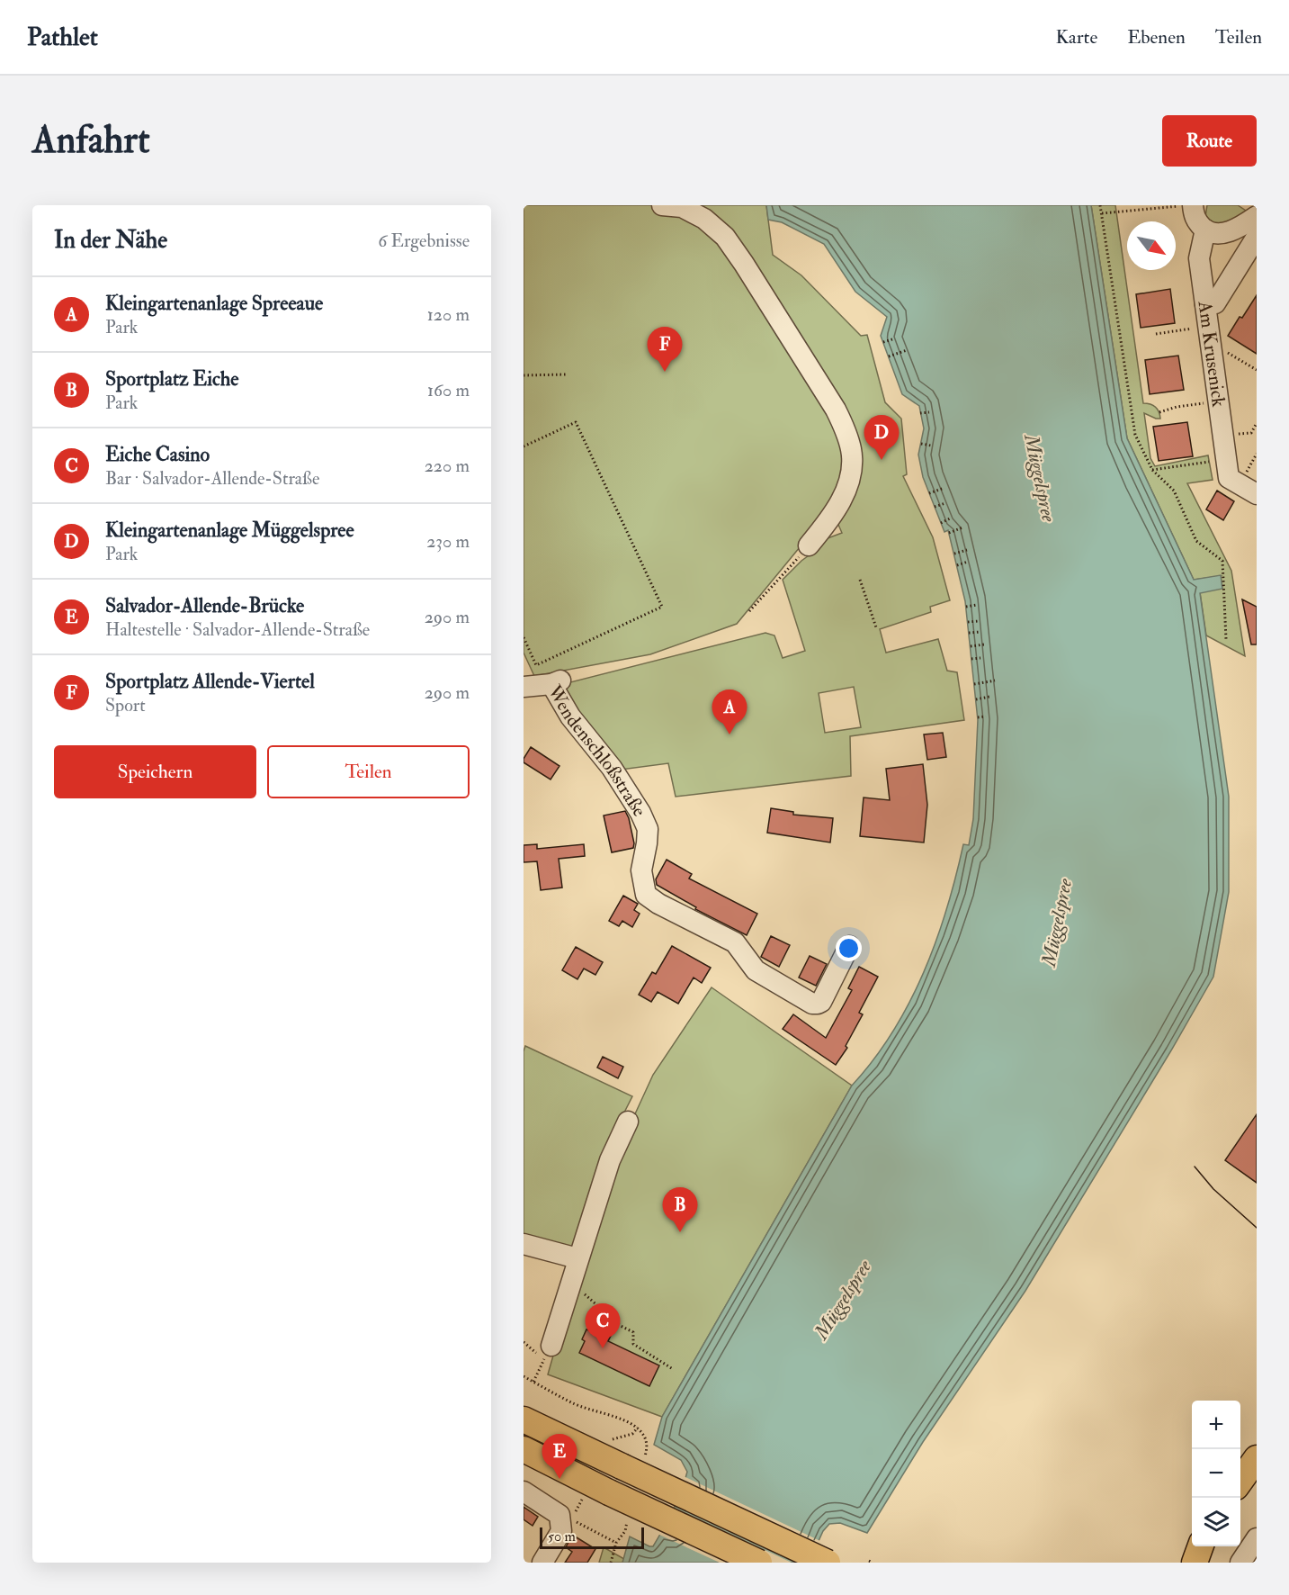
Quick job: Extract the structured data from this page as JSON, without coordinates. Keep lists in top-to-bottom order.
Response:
{
  "streets": {
    "street": ["Am Krusenick", "Wendenschloßstraße"]
  },
  "water": ["Müggelspree"],
  "scale_bar": "50 m",
  "north": "bottom right",
  "page": {
    "header": "Pathlet",
    "nav": ["Karte", "Ebenen", "Teilen"],
    "buttons": [
      "Route",
      ["Speichern", "Teilen"]
    ],
    "title": "Anfahrt",
    "heading": ["In der Nähe", "6 Ergebnisse"],
    "list": [
      {
        "mark": "A",
        "name": "Kleingartenanlage Spreeaue",
        "note": "Park",
        "value": "120 m"
      },
      {
        "mark": "B",
        "name": "Sportplatz Eiche",
        "note": "Park",
        "value": "160 m"
      },
      {
        "mark": "C",
        "name": "Eiche Casino",
        "note": "Bar · Salvador-Allende-Straße",
        "value": "220 m"
      },
      {
        "mark": "D",
        "name": "Kleingartenanlage Müggelspree",
        "note": "Park",
        "value": "230 m"
      },
      {
        "mark": "E",
        "name": "Salvador-Allende-Brücke",
        "note": "Haltestelle · Salvador-Allende-Straße",
        "value": "290 m"
      },
      {
        "mark": "F",
        "name": "Sportplatz Allende-Viertel",
        "note": "Sport",
        "value": "290 m"
      }
    ],
    "pins": [
      "F",
      "D",
      "A",
      "B",
      "C",
      "E"
    ],
    "map_buttons": ["+", "−"],
    "scale": "50 m"
  }
}
